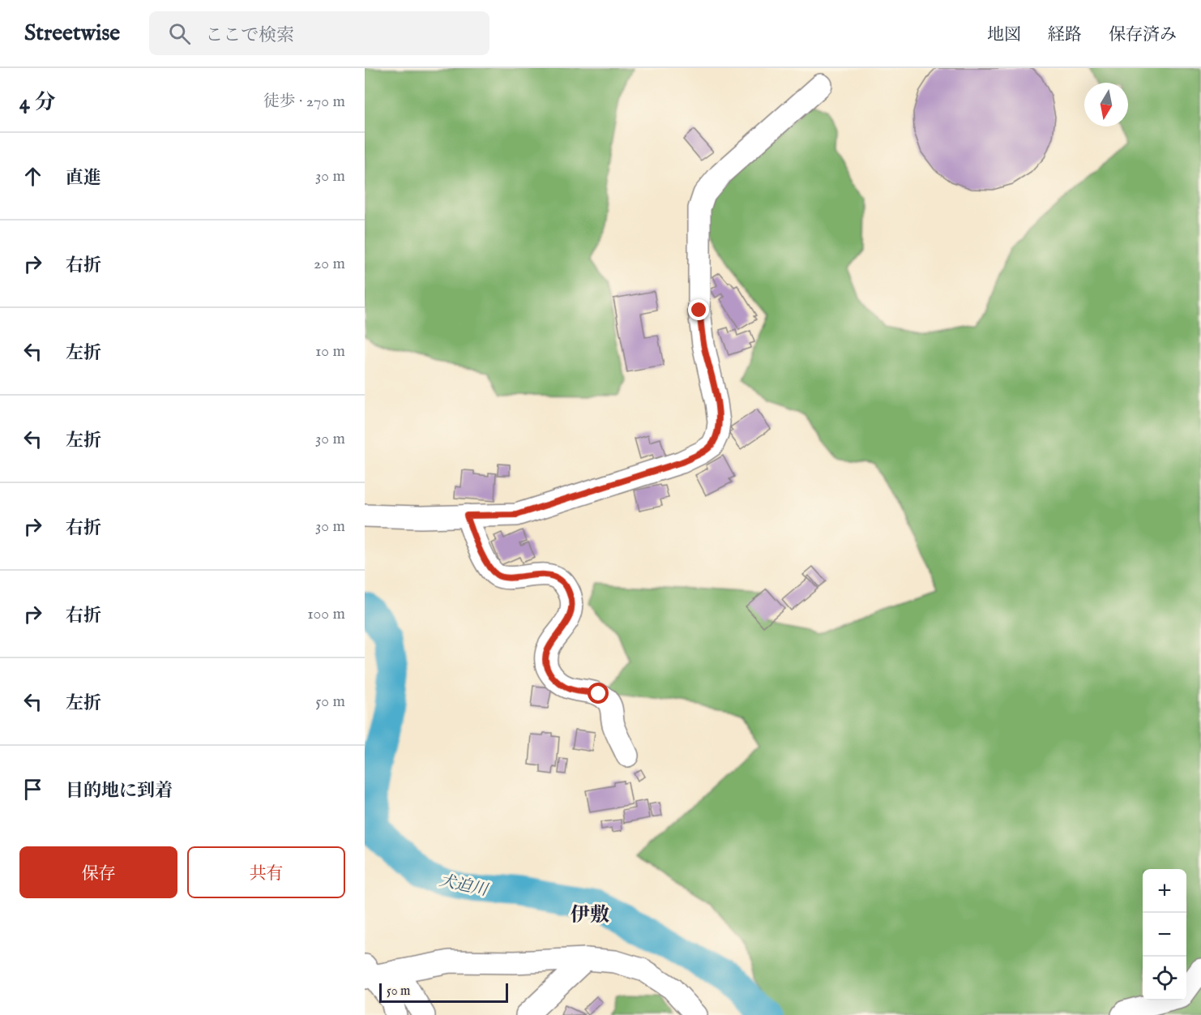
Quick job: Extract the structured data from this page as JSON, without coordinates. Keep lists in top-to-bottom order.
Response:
{
  "districts": ["伊敷"],
  "water": ["犬迫川"],
  "scale_bar": "50 m",
  "north": "bottom",
  "page": {
    "header": "Streetwise",
    "search": "ここで検索",
    "nav": ["地図", "経路", "保存済み"],
    "heading": ["4 分", "徒歩 · 270 m"],
    "list": [
      ["直進", "30 m"],
      ["右折", "20 m"],
      ["左折", "10 m"],
      ["左折", "30 m"],
      ["右折", "30 m"],
      ["右折", "100 m"],
      ["左折", "50 m"],
      "目的地に到着"
    ],
    "buttons": ["保存", "共有"],
    "map_buttons": ["+", "−"],
    "scale": "50 m"
  }
}
